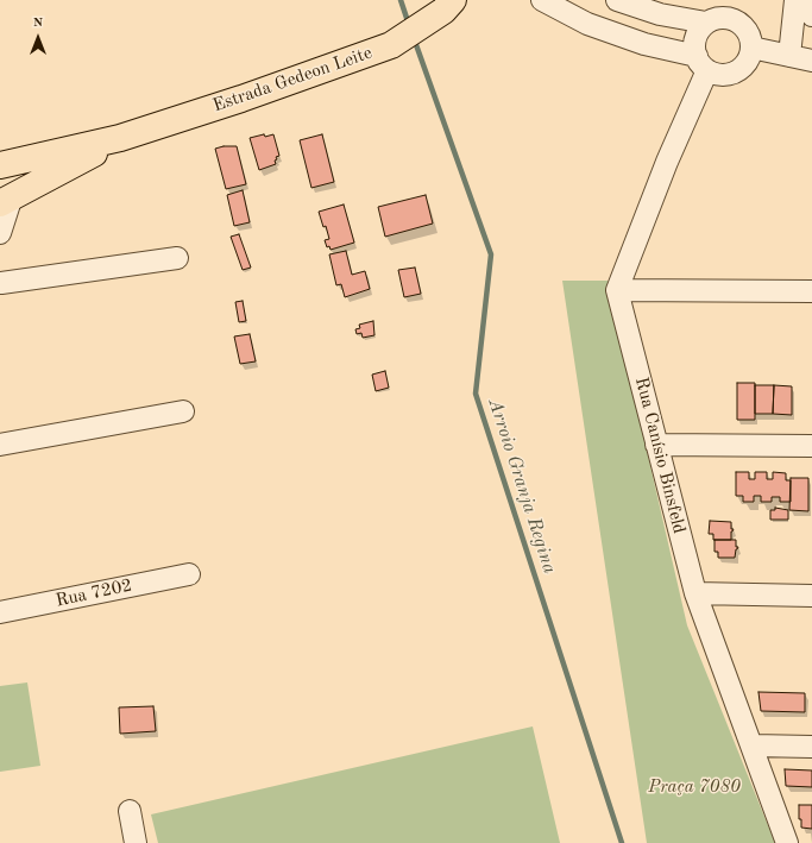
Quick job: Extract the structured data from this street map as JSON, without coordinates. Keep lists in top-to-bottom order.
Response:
{
  "streets": {
    "main road": ["Estrada Gedeon Leite"],
    "street": ["Rua Canísio Binsfeld", "Rua 7202"]
  },
  "water": ["Arroio Granja Regina"],
  "parks": ["Praça 7080"],
  "north": "top"
}
